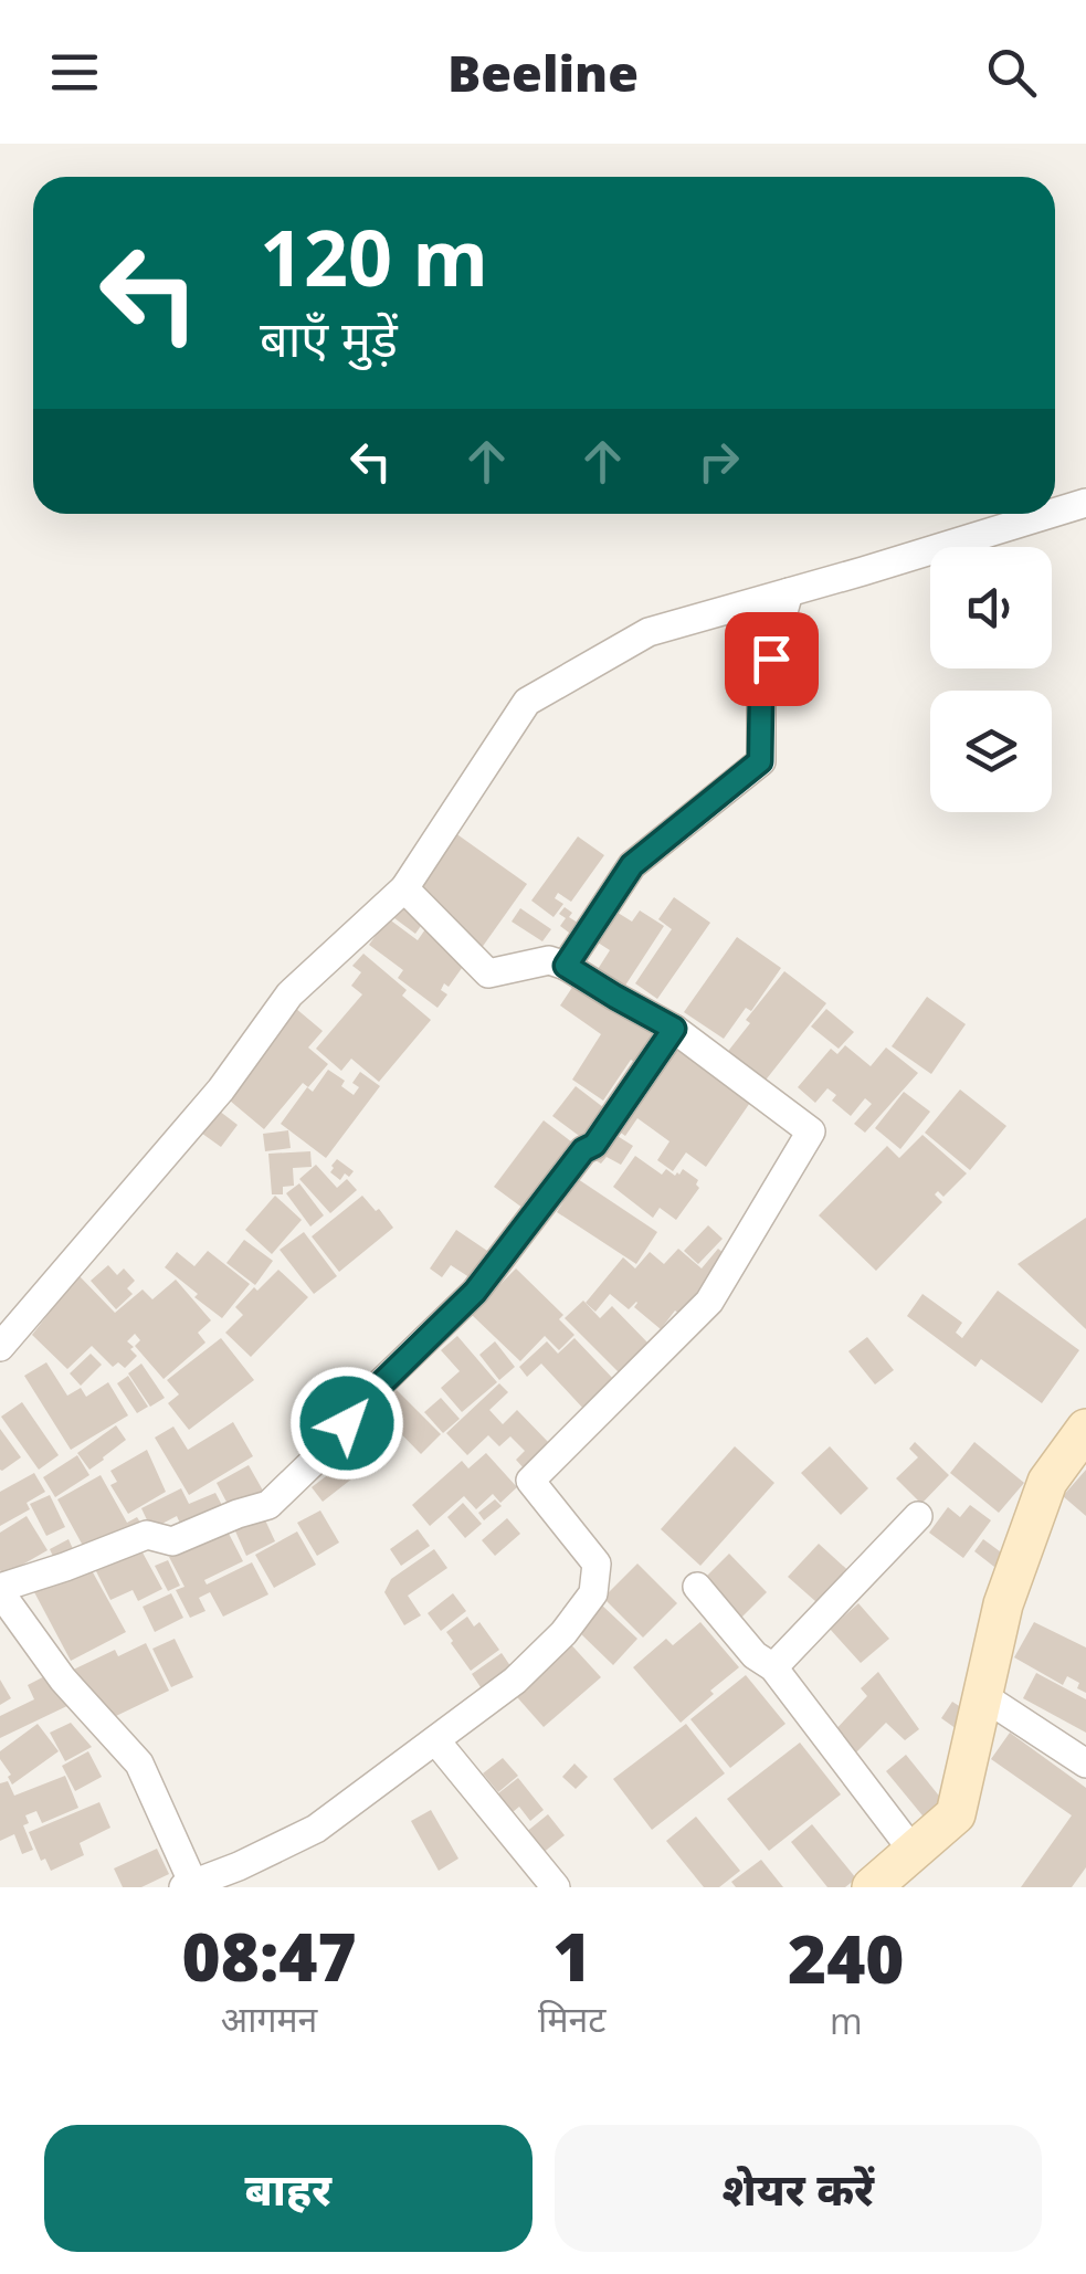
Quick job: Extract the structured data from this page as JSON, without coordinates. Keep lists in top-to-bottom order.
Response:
{
  "page": {
    "header": "Beeline",
    "turn": ["120 m", "बाएँ मुड़ें"],
    "eta": [
      "08:47",
      "आगमन",
      "1",
      "मिनट",
      "240",
      "m"
    ],
    "buttons": ["बाहर", "शेयर करें"]
  }
}
